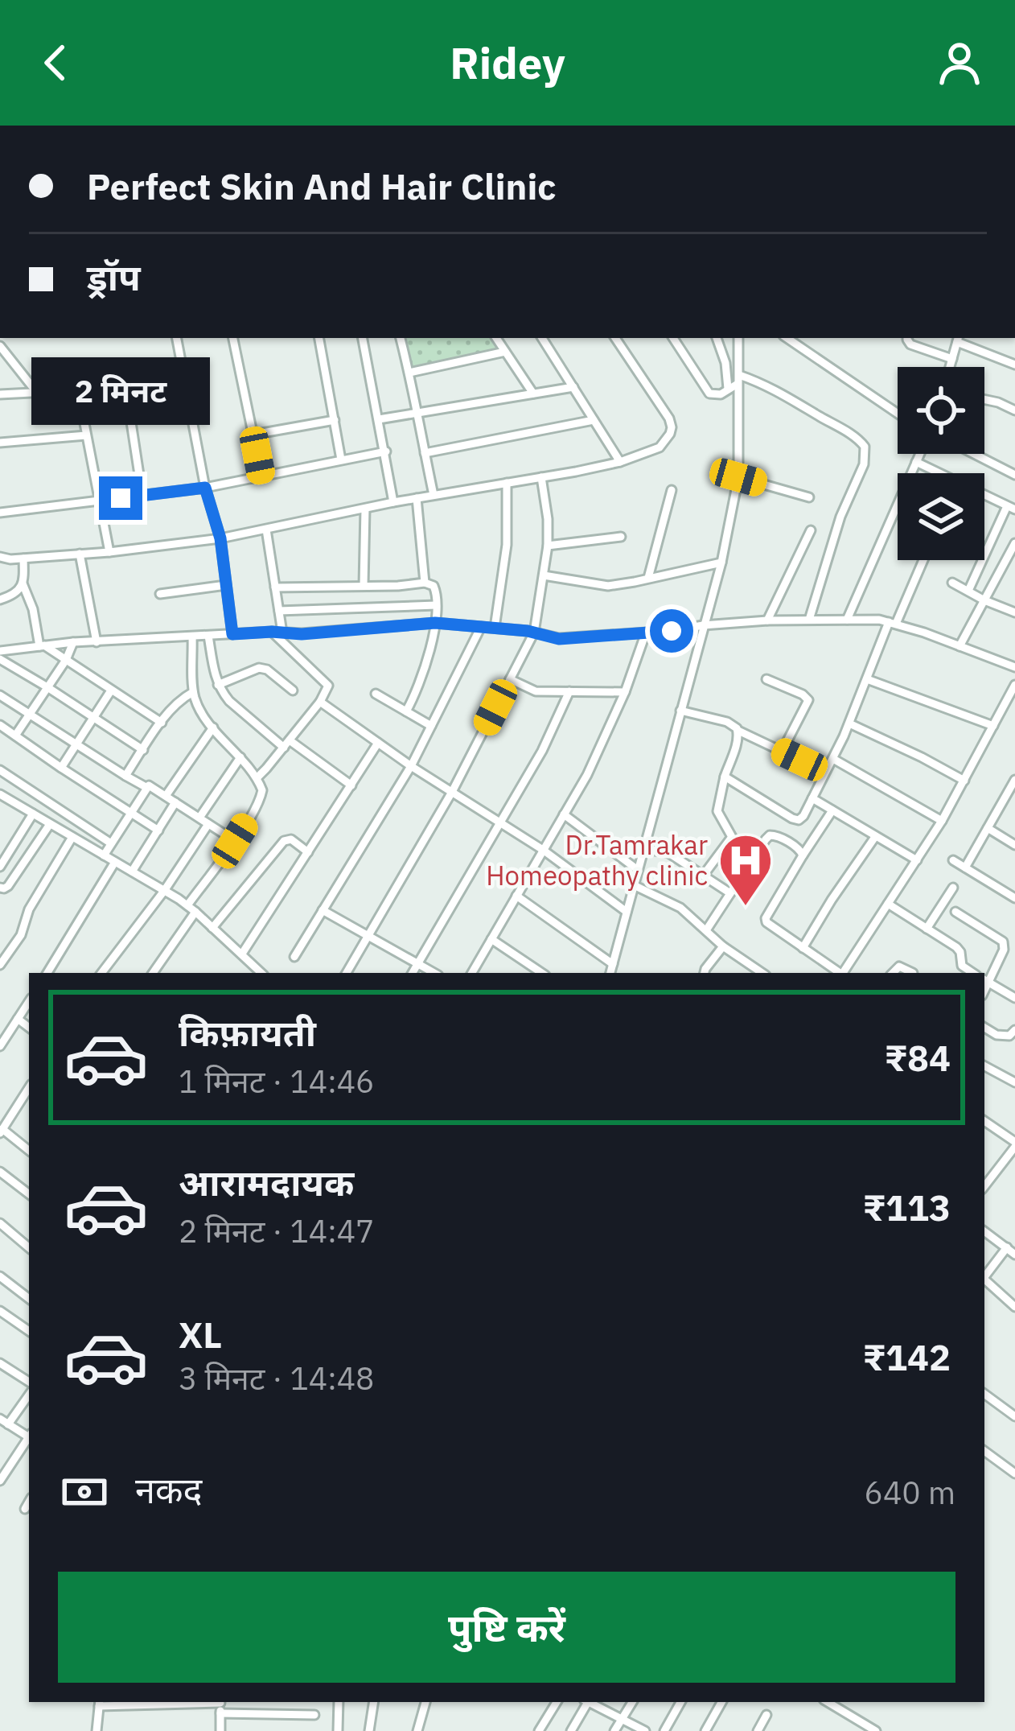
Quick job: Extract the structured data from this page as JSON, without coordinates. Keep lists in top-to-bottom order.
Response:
{
  "places": {
    "hospital": ["Dr.Tamrakar Homeopathy clinic"]
  },
  "page": {
    "header": "Ridey",
    "banner": ["Perfect Skin And Hair Clinic", "ड्रॉप"],
    "bubble": "2 मिनट",
    "list": [
      {
        "name": "किफ़ायती",
        "note": "1 मिनट · 14:46",
        "value": "₹84"
      },
      {
        "name": "आरामदायक",
        "note": "2 मिनट · 14:47",
        "value": "₹113"
      },
      {
        "name": "XL",
        "note": "3 मिनट · 14:48",
        "value": "₹142"
      }
    ],
    "pay": ["नकद", "640 m"],
    "buttons": "पुष्टि करें"
  }
}
